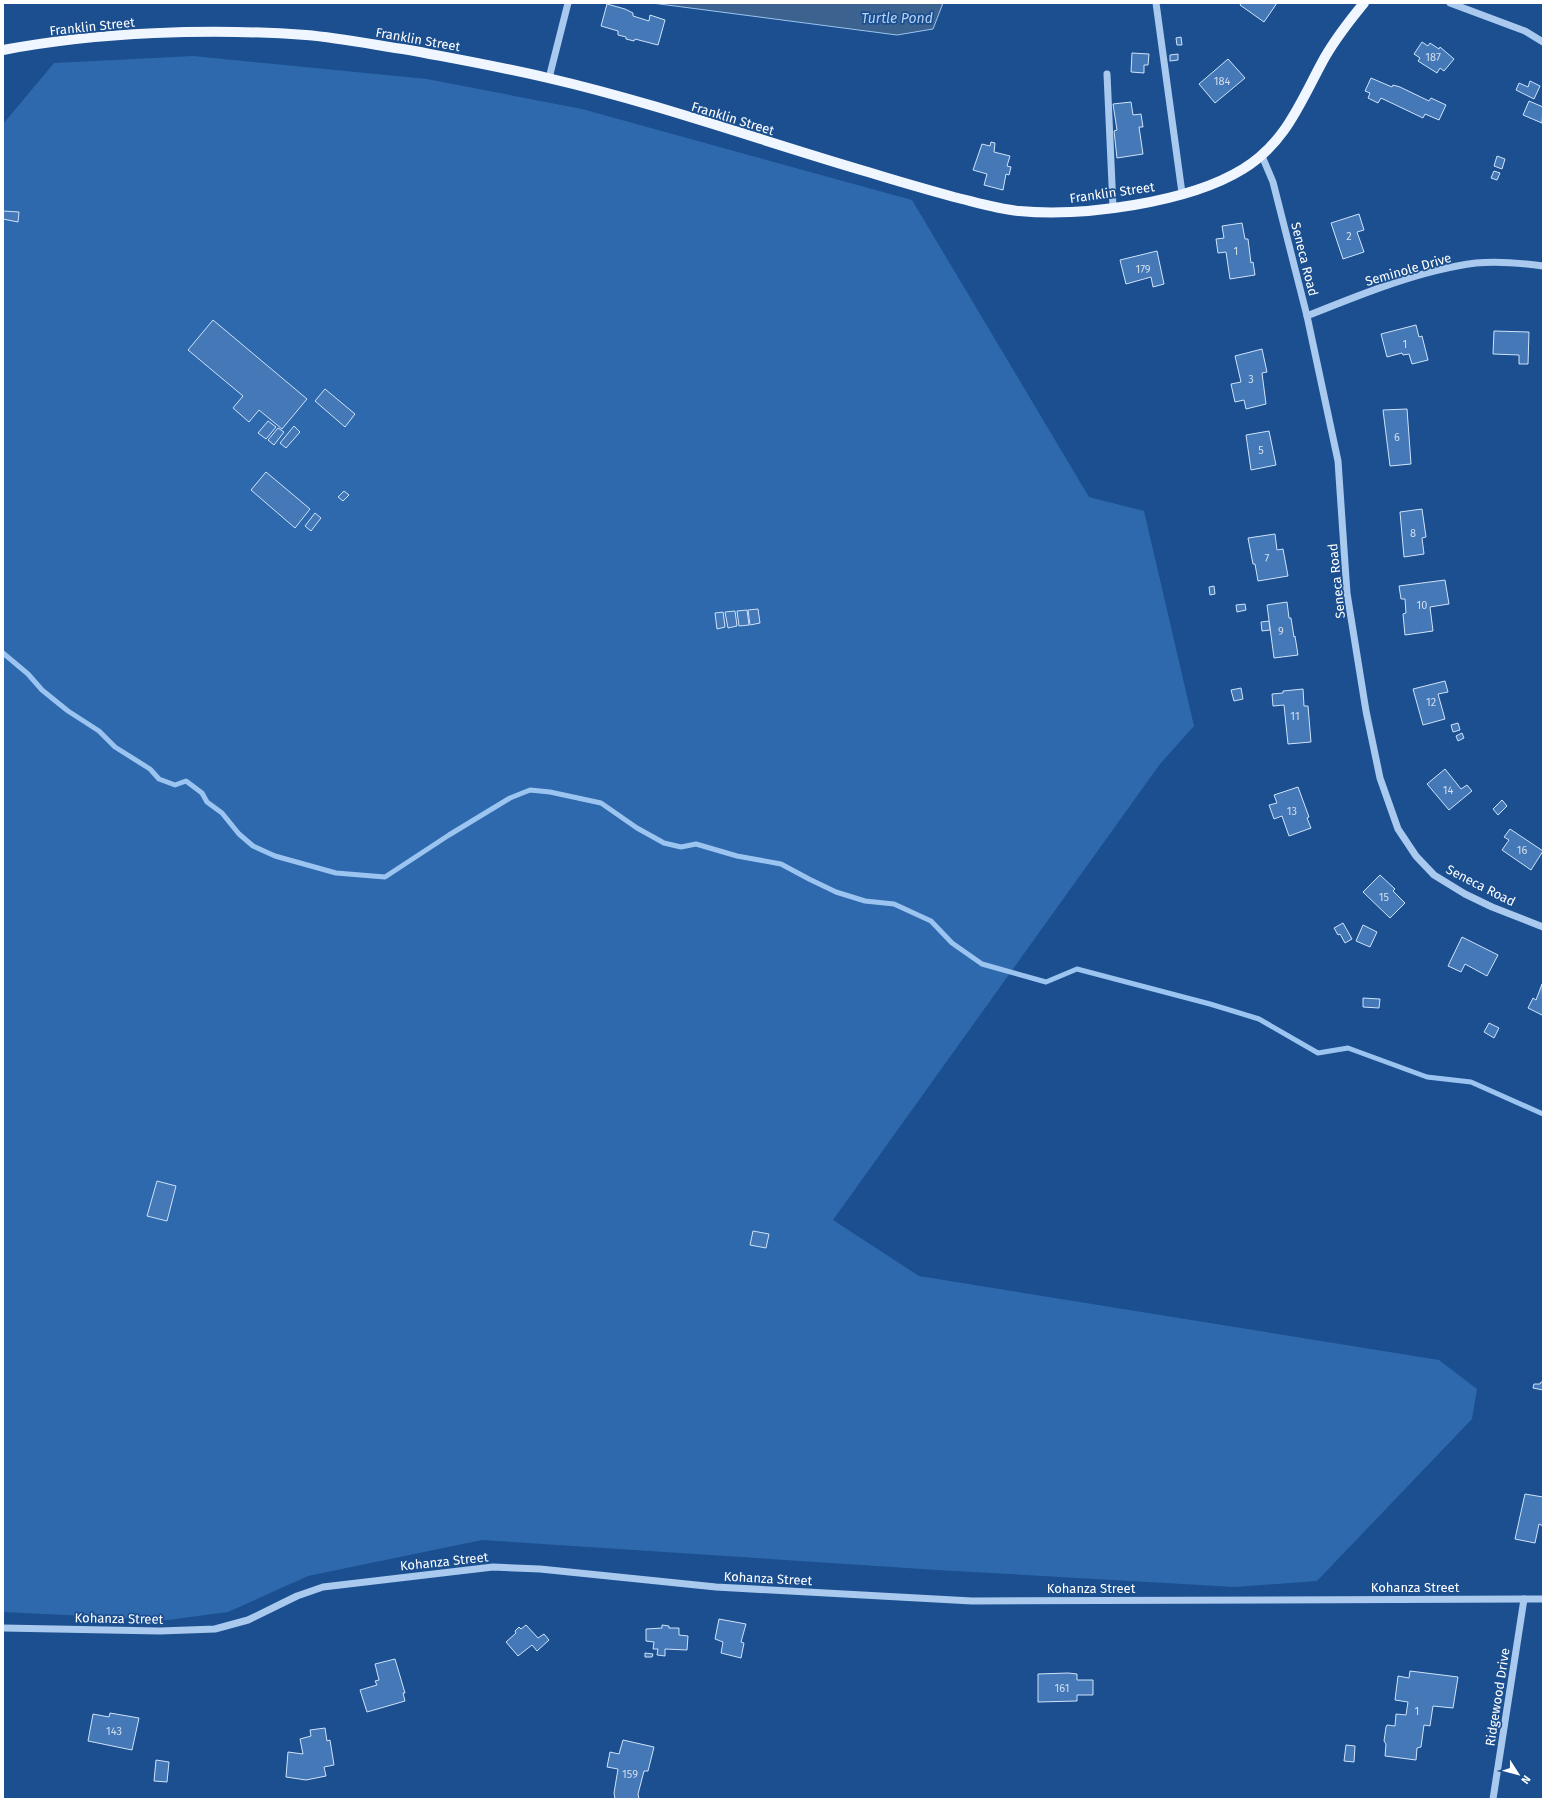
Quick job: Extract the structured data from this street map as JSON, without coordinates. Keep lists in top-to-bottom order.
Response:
{
  "streets": {
    "main road": ["Franklin Street"],
    "street": [
      "Seneca Road",
      "Seminole Drive",
      "Kohanza Street",
      "Ridgewood Drive"
    ]
  },
  "crossings": [
    ["Franklin Street", "Seneca Road"],
    ["Seneca Road", "Seminole Drive"],
    ["Kohanza Street", "Ridgewood Drive"]
  ],
  "water": ["Turtle Pond"],
  "house_numbers": [
    "187",
    "184",
    "2",
    "1",
    "179",
    "1",
    "3",
    "6",
    "5",
    "8",
    "7",
    "10",
    "9",
    "12",
    "11",
    "14",
    "13",
    "16",
    "15",
    "161",
    "1",
    "143",
    "159"
  ],
  "north": "bottom right"
}
